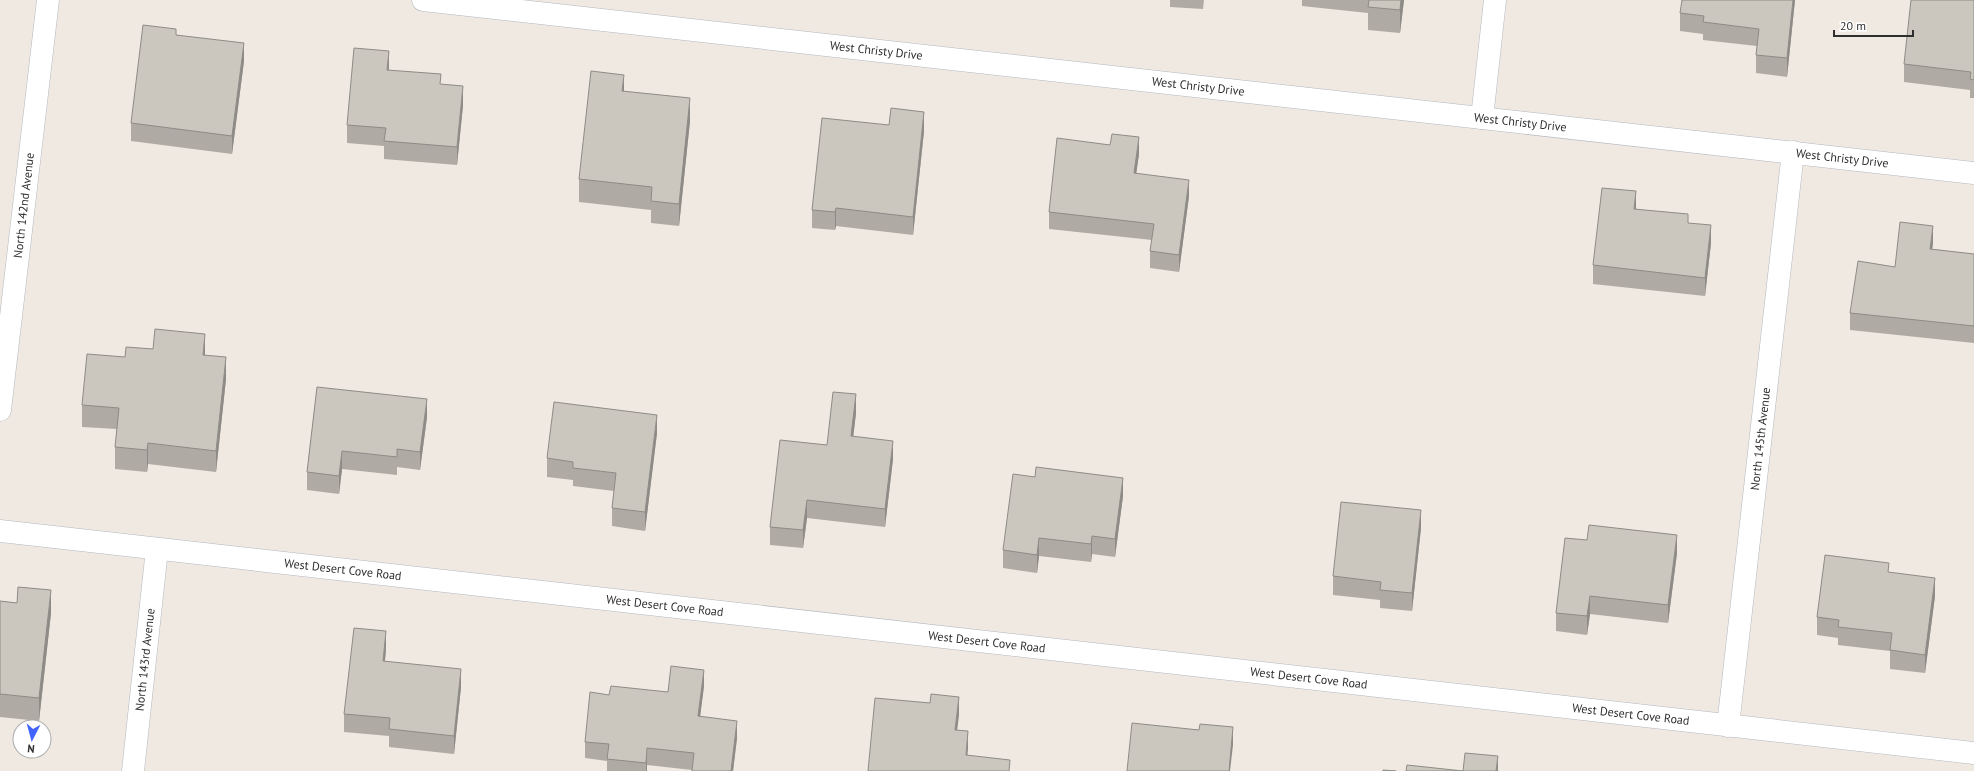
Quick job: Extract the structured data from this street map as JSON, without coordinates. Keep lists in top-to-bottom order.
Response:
{
  "streets": {
    "street": [
      "West Christy Drive",
      "North 142nd Avenue",
      "North 145th Avenue",
      "West Desert Cove Road",
      "North 143rd Avenue"
    ]
  },
  "crossings": [
    ["West Christy Drive", "North 145th Avenue"],
    ["North 145th Avenue", "West Desert Cove Road"],
    ["West Desert Cove Road", "North 143rd Avenue"]
  ],
  "scale_bar": "20 m",
  "north": "bottom"
}
